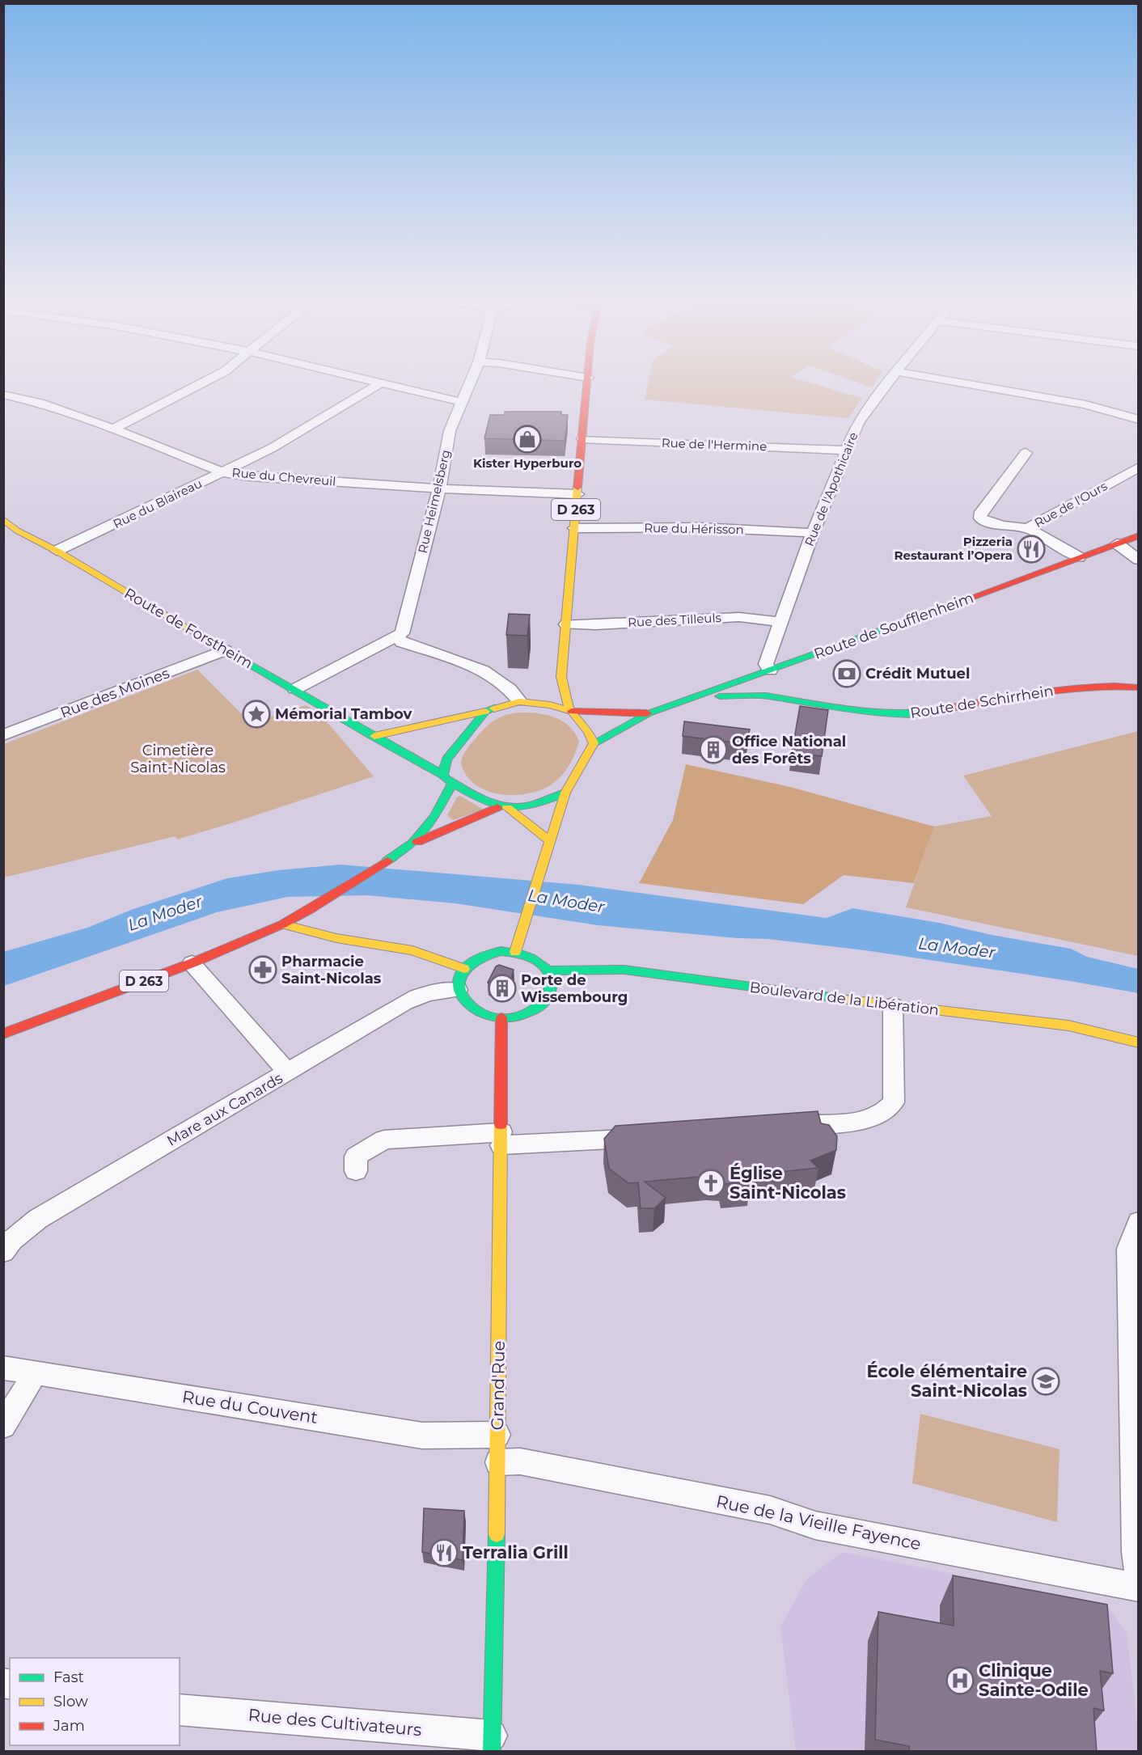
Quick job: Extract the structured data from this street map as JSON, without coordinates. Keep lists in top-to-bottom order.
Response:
{
  "streets": {
    "main road": [
      "D 263",
      "Route de Soufflenheim",
      "Route de Forstheim",
      "Route de Schirrhein",
      "Boulevard de la Libération",
      "Grand'Rue"
    ],
    "street": [
      "Rue de l'Hermine",
      "Rue du Chevreuil",
      "Rue de l'Apothicaire",
      "Rue Heimelsberg",
      "Rue du Blaireau",
      "Rue de l'Ours",
      "Rue du Hérisson",
      "Rue des Tilleuls",
      "Rue des Moines",
      "Mare aux Canards",
      "Rue du Couvent",
      "Rue de la Vieille Fayence",
      "Rue des Cultivateurs"
    ]
  },
  "crossings": [
    ["Rue de l'Hermine", "Rue de l'Apothicaire"],
    ["Rue de l'Hermine", "D 263"],
    ["Rue du Chevreuil", "Rue Heimelsberg"],
    ["Rue du Chevreuil", "Rue du Blaireau"],
    ["Rue du Chevreuil", "D 263"],
    ["Rue de l'Apothicaire", "Rue du Hérisson"],
    ["Rue de l'Apothicaire", "Rue des Tilleuls"],
    ["Rue de l'Apothicaire", "Route de Soufflenheim"],
    ["Rue de l'Apothicaire", "Route de Schirrhein"],
    ["Rue du Blaireau", "Route de Forstheim"],
    ["Rue de l'Ours", "Route de Soufflenheim"],
    ["D 263", "Rue du Hérisson"],
    ["D 263", "Rue des Tilleuls"],
    ["D 263", "Route de Soufflenheim"],
    ["D 263", "Route de Forstheim"],
    ["Route de Soufflenheim", "Route de Forstheim"],
    ["Route de Soufflenheim", "Route de Schirrhein"],
    ["Route de Forstheim", "Rue des Moines"],
    ["Boulevard de la Libération", "Mare aux Canards"],
    ["Boulevard de la Libération", "Grand'Rue"],
    ["Mare aux Canards", "Grand'Rue"],
    ["Grand'Rue", "Rue du Couvent"],
    ["Grand'Rue", "Rue de la Vieille Fayence"],
    ["Grand'Rue", "Rue des Cultivateurs"]
  ],
  "water": ["La Moder"],
  "parks": ["Cimetière Saint-Nicolas"],
  "places": {
    "shop": ["Kister Hyperburo"],
    "restaurant": ["Pizzeria Restaurant l’Opera", "Terralia Grill"],
    "bank": ["Crédit Mutuel"],
    "place": ["Mémorial Tambov"],
    "building": ["Office National des Forêts", "Porte de Wissembourg"],
    "pharmacy": ["Pharmacie Saint-Nicolas"],
    "church": ["Église Saint-Nicolas"],
    "school or university": ["École élémentaire Saint-Nicolas"],
    "hospital": ["Clinique Sainte-Odile"]
  },
  "legend": ["Fast", "Slow", "Jam"]
}
